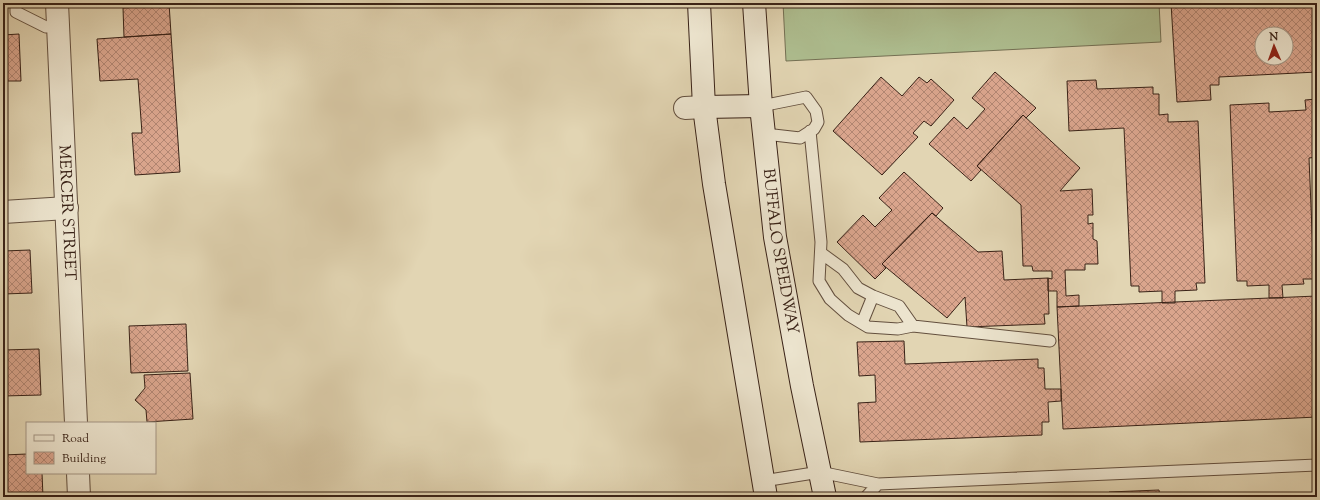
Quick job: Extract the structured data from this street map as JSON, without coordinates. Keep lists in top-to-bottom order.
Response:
{
  "streets": {
    "main road": ["MERCER STREET", "BUFFALO SPEEDWAY"]
  },
  "legend": ["Road", "Building"],
  "north": "top"
}
